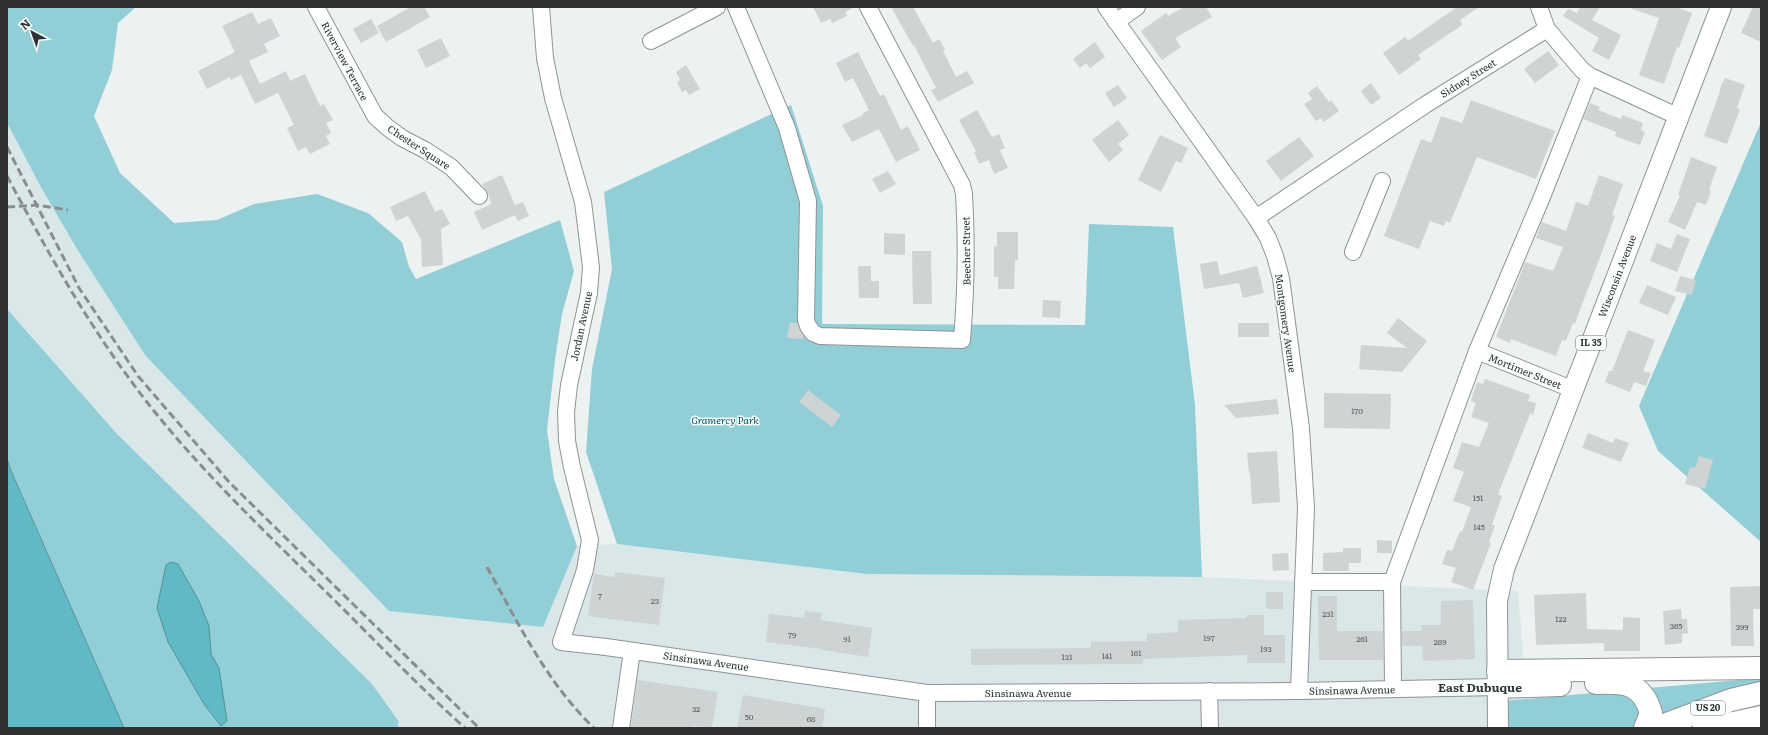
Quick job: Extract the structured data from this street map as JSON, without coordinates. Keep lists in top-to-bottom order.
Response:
{
  "streets": {
    "highway": ["US 20"],
    "main road": ["Wisconsin Avenue", "IL 35"],
    "street": [
      "Riverview Terrace",
      "Sidney Street",
      "Chester Square",
      "Beecher Street",
      "Montgomery Avenue",
      "Jordan Avenue",
      "Mortimer Street",
      "Sinsinawa Avenue"
    ]
  },
  "crossings": [
    ["Riverview Terrace", "Chester Square"],
    ["Sidney Street", "Montgomery Avenue"],
    ["Wisconsin Avenue", "IL 35"],
    ["Wisconsin Avenue", "Mortimer Street"],
    ["Wisconsin Avenue", "Sinsinawa Avenue"],
    ["Montgomery Avenue", "Sinsinawa Avenue"],
    ["Jordan Avenue", "Sinsinawa Avenue"],
    ["IL 35", "Sinsinawa Avenue"]
  ],
  "districts": ["East Dubuque"],
  "parks": ["Gramercy Park"],
  "house_numbers": [
    "170",
    "151",
    "145",
    "7",
    "23",
    "231",
    "122",
    "365",
    "399",
    "79",
    "197",
    "91",
    "261",
    "289",
    "193",
    "161",
    "141",
    "131",
    "32",
    "50",
    "68"
  ],
  "north": "top left"
}
